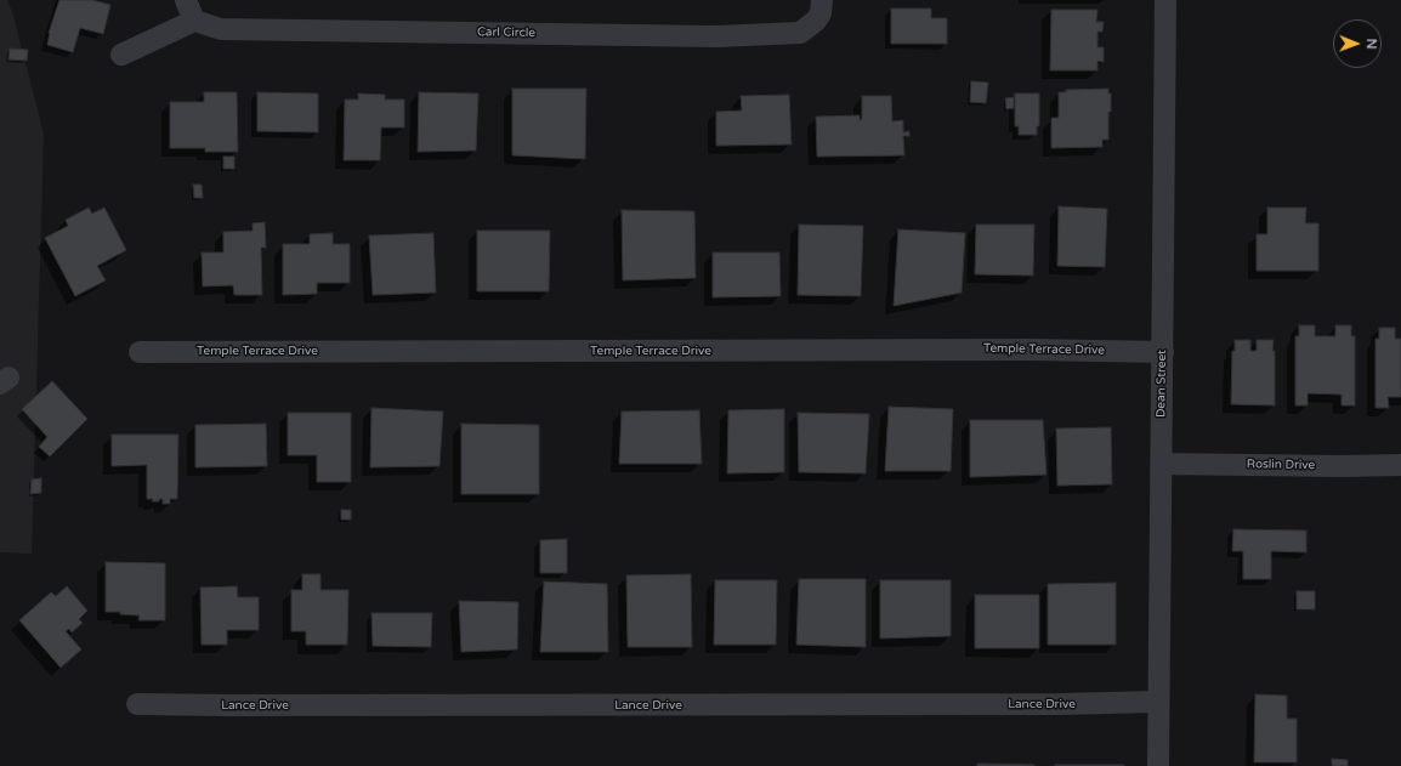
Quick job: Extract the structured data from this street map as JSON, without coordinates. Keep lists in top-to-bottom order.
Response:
{
  "streets": {
    "street": [
      "Carl Circle",
      "Temple Terrace Drive",
      "Dean Street",
      "Roslin Drive",
      "Lance Drive"
    ]
  },
  "crossings": [
    ["Temple Terrace Drive", "Dean Street"],
    ["Dean Street", "Roslin Drive"],
    ["Dean Street", "Lance Drive"]
  ],
  "north": "right"
}
